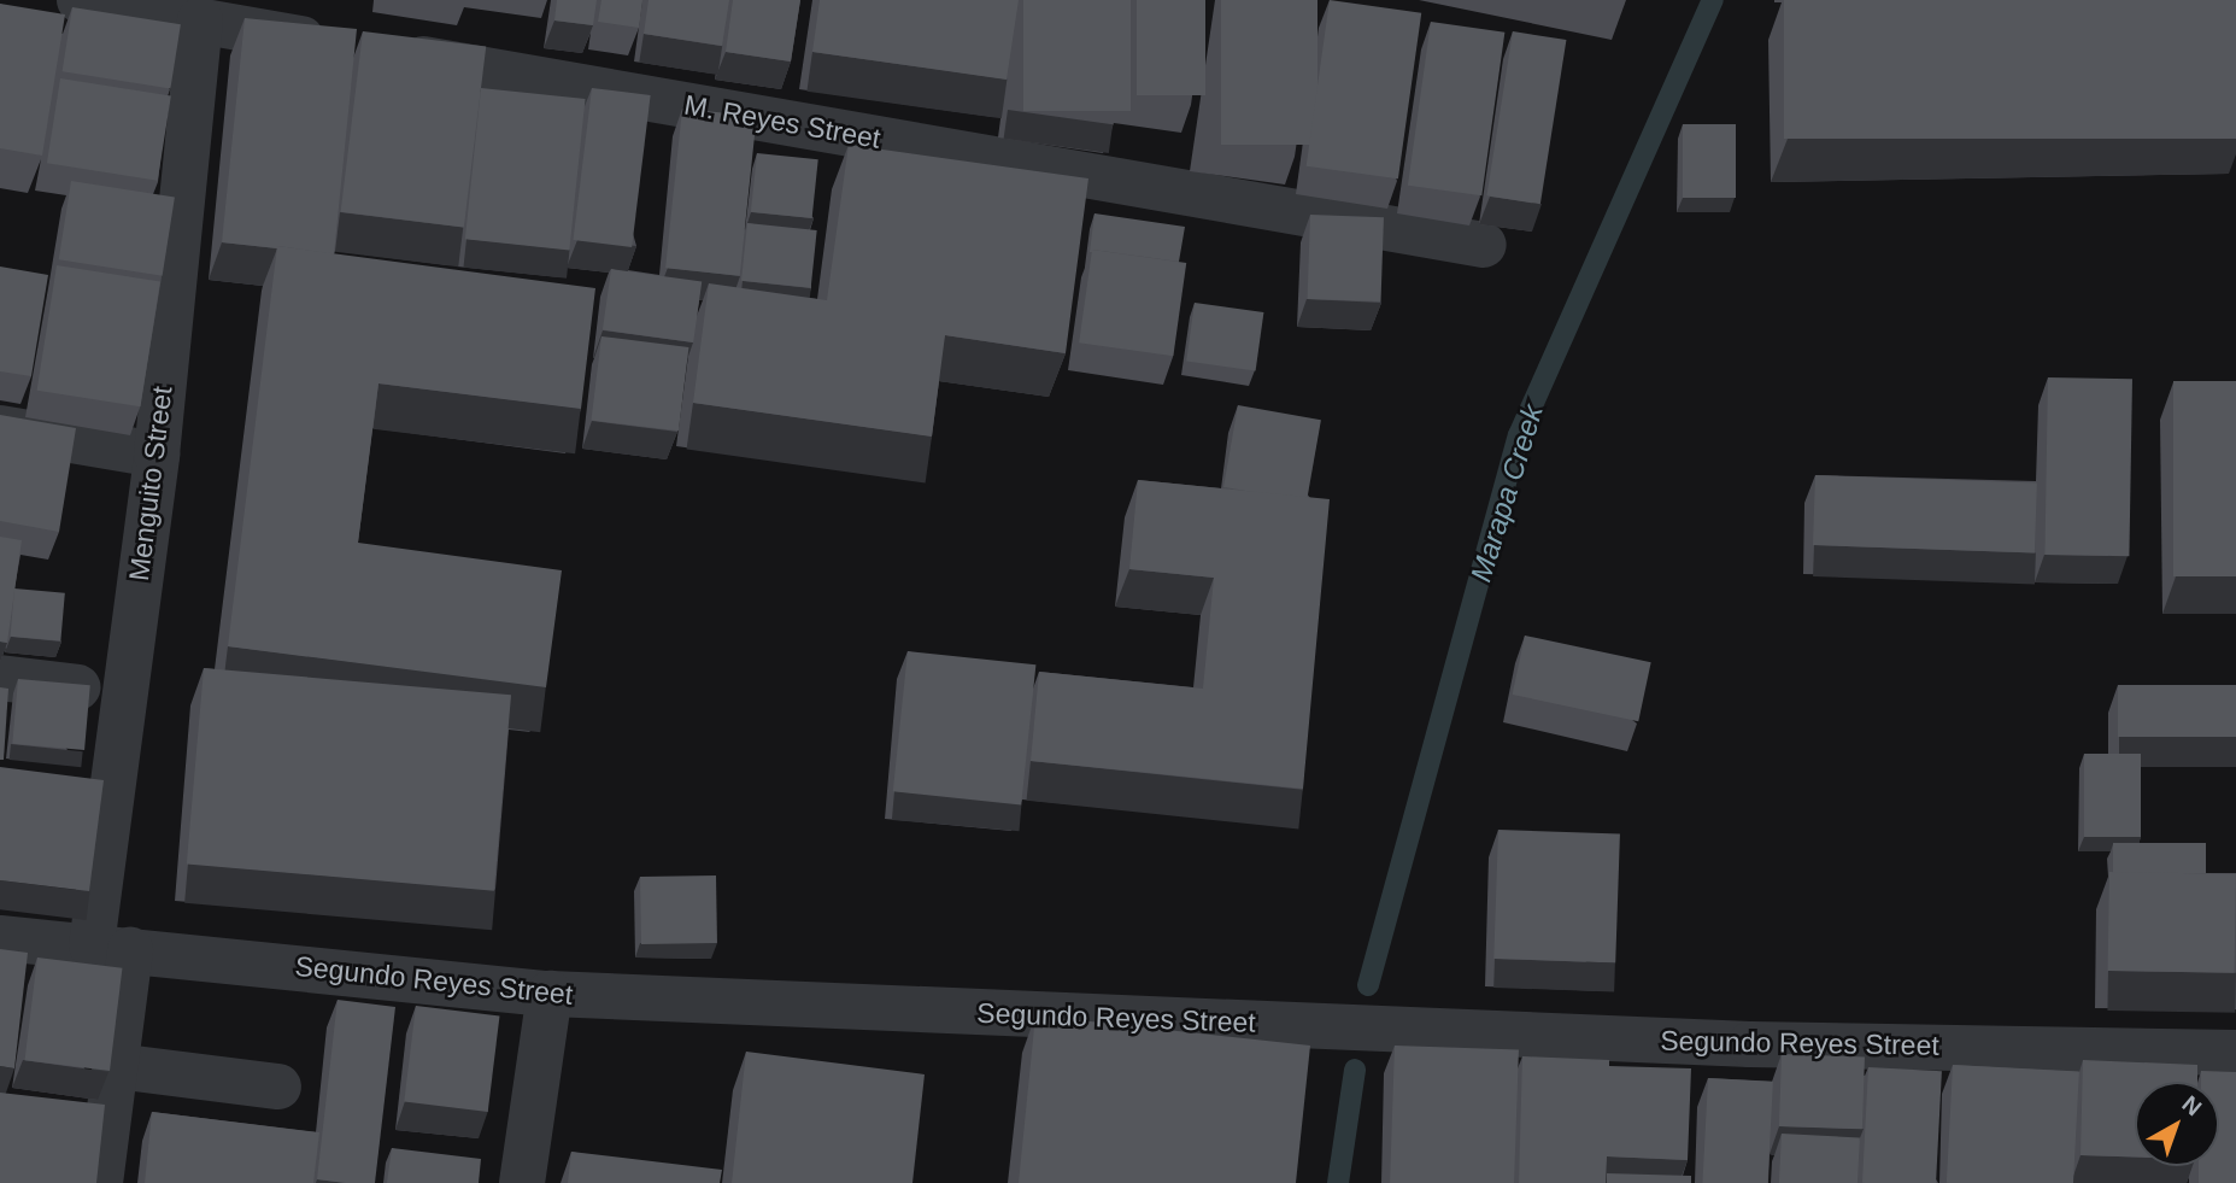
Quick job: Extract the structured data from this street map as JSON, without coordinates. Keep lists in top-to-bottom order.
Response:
{
  "streets": {
    "street": ["M. Reyes Street", "Menguito Street", "Segundo Reyes Street"]
  },
  "crossings": [
    ["M. Reyes Street", "Menguito Street"],
    ["Menguito Street", "Segundo Reyes Street"]
  ],
  "water": ["Marapa Creek"],
  "north": "top right"
}
